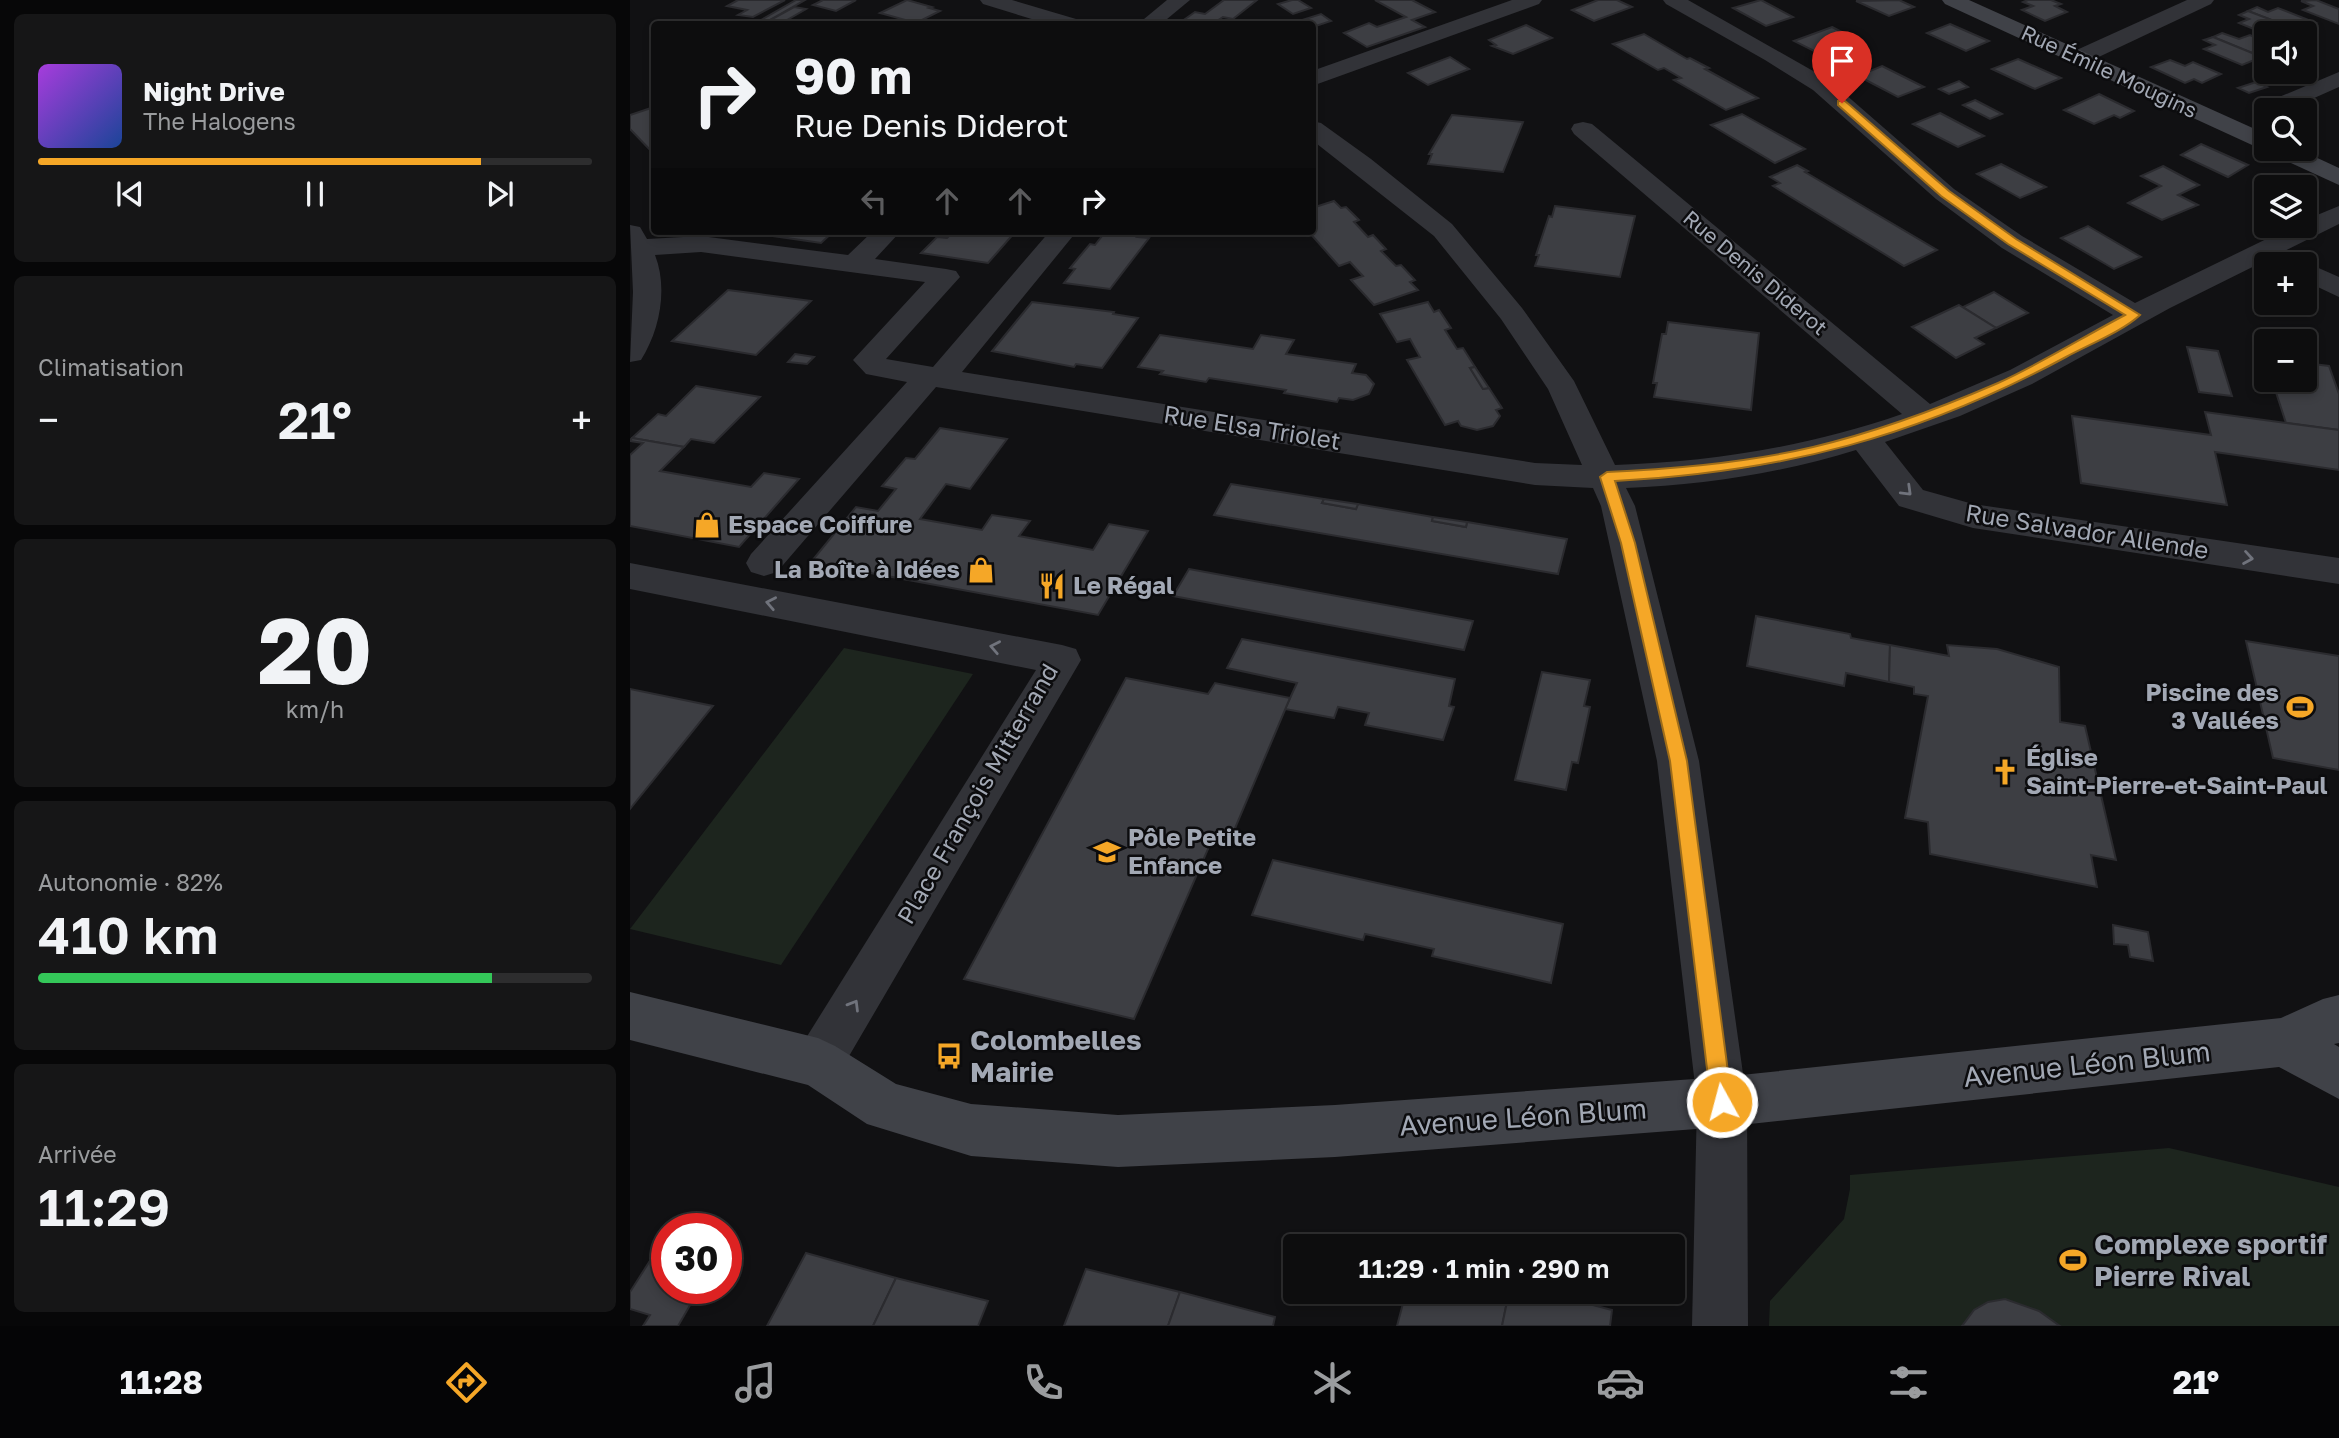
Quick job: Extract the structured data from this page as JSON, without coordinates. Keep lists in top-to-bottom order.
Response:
{
  "streets": {
    "street": [
      "Rue Émile Mougins",
      "Rue Denis Diderot",
      "Rue Elsa Triolet",
      "Rue Salvador Allende",
      "Place François Mitterrand",
      "Avenue Léon Blum"
    ]
  },
  "crossings": [
    ["Place François Mitterrand", "Avenue Léon Blum"]
  ],
  "one_way": ["Rue Salvador Allende"],
  "places": {
    "shop": ["Espace Coiffure", "La Boîte à Idées"],
    "restaurant": ["Le Régal"],
    "sports": ["Piscine des 3 Vallées", "Complexe sportif Pierre Rival"],
    "church": ["Église Saint-Pierre-et-Saint-Paul"],
    "school or university": ["Pôle Petite Enfance"],
    "bus stop": ["Colombelles Mairie"]
  },
  "page": {
    "map_buttons": ["+", "−"],
    "turn": ["90 m", "Rue Denis Diderot"],
    "song": ["Night Drive", "The Halogens"],
    "tile": [
      "Climatisation",
      ["20", "km/h"],
      ["Autonomie · 82%", "410 km"],
      ["Arrivée", "11:29"]
    ],
    "heat": ["−", "21°", "+"],
    "limit": "30",
    "trip": "11:29 · 1 min · 290 m",
    "tabs": ["11:28", "21°"]
  }
}
